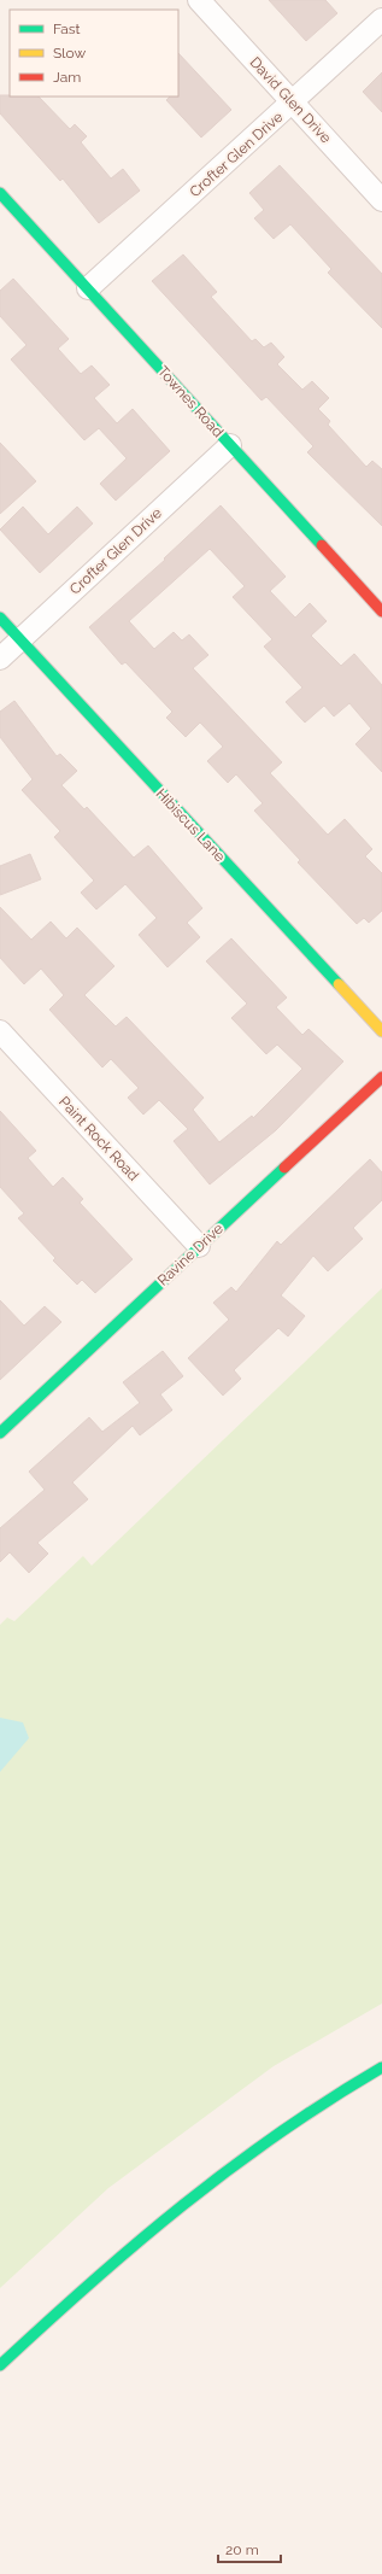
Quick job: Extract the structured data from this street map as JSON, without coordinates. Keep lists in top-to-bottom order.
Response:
{
  "streets": {
    "street": [
      "David Glen Drive",
      "Crofter Glen Drive",
      "Townes Road",
      "Hibiscus Lane",
      "Paint Rock Road",
      "Ravine Drive"
    ]
  },
  "crossings": [
    ["David Glen Drive", "Crofter Glen Drive"],
    ["Crofter Glen Drive", "Townes Road"],
    ["Crofter Glen Drive", "Hibiscus Lane"],
    ["Paint Rock Road", "Ravine Drive"]
  ],
  "legend": ["Fast", "Slow", "Jam"],
  "scale_bar": "20 m"
}
